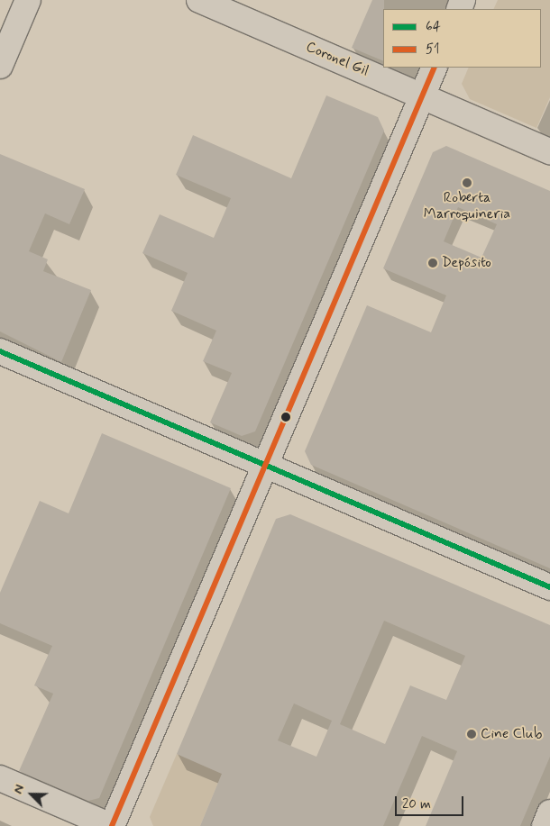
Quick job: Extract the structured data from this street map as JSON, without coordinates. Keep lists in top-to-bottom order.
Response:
{
  "streets": {
    "street": ["Coronel Gil"]
  },
  "places": ["Roberta Marroquineria", "Depósito", "Cine Club"],
  "lines": ["transit line 51", "transit line 64"],
  "legend": ["64", "51"],
  "scale_bar": "20 m",
  "north": "top left"
}
